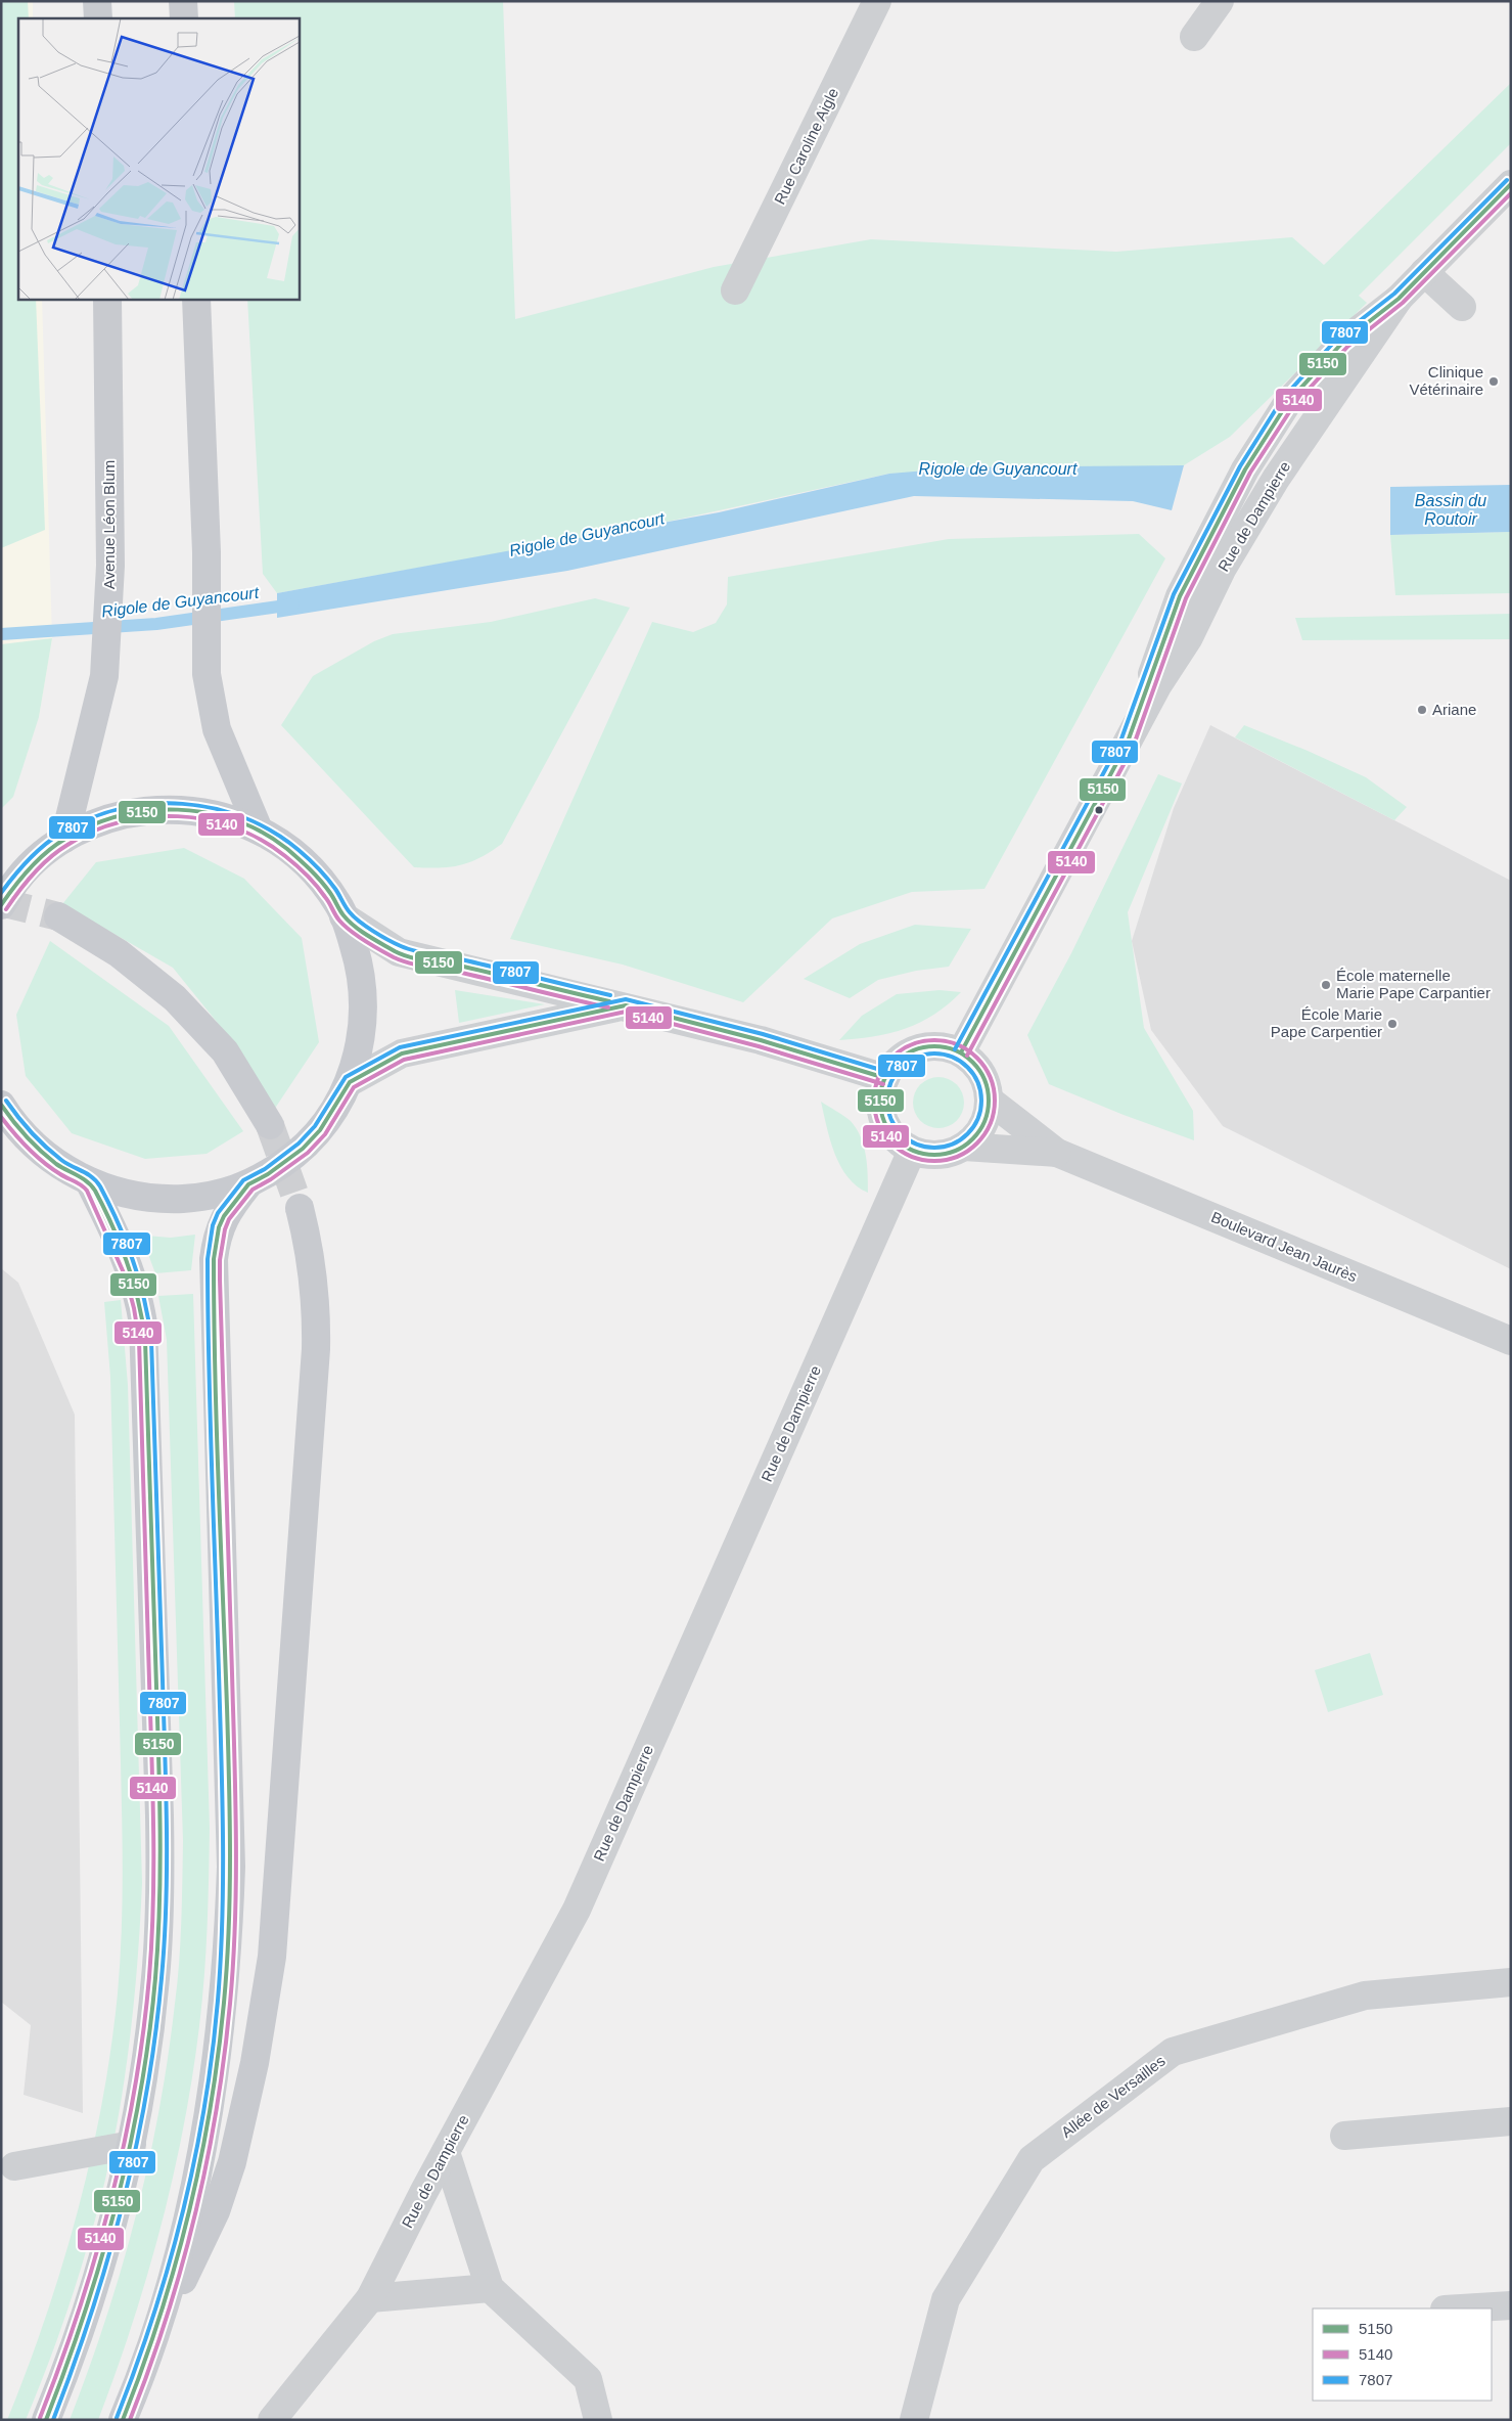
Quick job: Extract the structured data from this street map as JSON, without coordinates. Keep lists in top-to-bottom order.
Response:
{
  "streets": {
    "main road": ["Avenue Léon Blum"],
    "street": [
      "Rue Caroline Aigle",
      "Rue de Dampierre",
      "Boulevard Jean Jaurès",
      "Allée de Versailles"
    ]
  },
  "crossings": [
    ["Rue de Dampierre", "Boulevard Jean Jaurès"]
  ],
  "water": ["Rigole de Guyancourt", "Bassin du Routoir"],
  "places": [
    "Clinique Vétérinaire",
    "Ariane",
    "École maternelle Marie Pape Carpantier",
    "École Marie Pape Carpentier"
  ],
  "lines": ["transit line 7807", "transit line 5150", "transit line 5140"],
  "legend": ["5150", "5140", "7807"]
}
